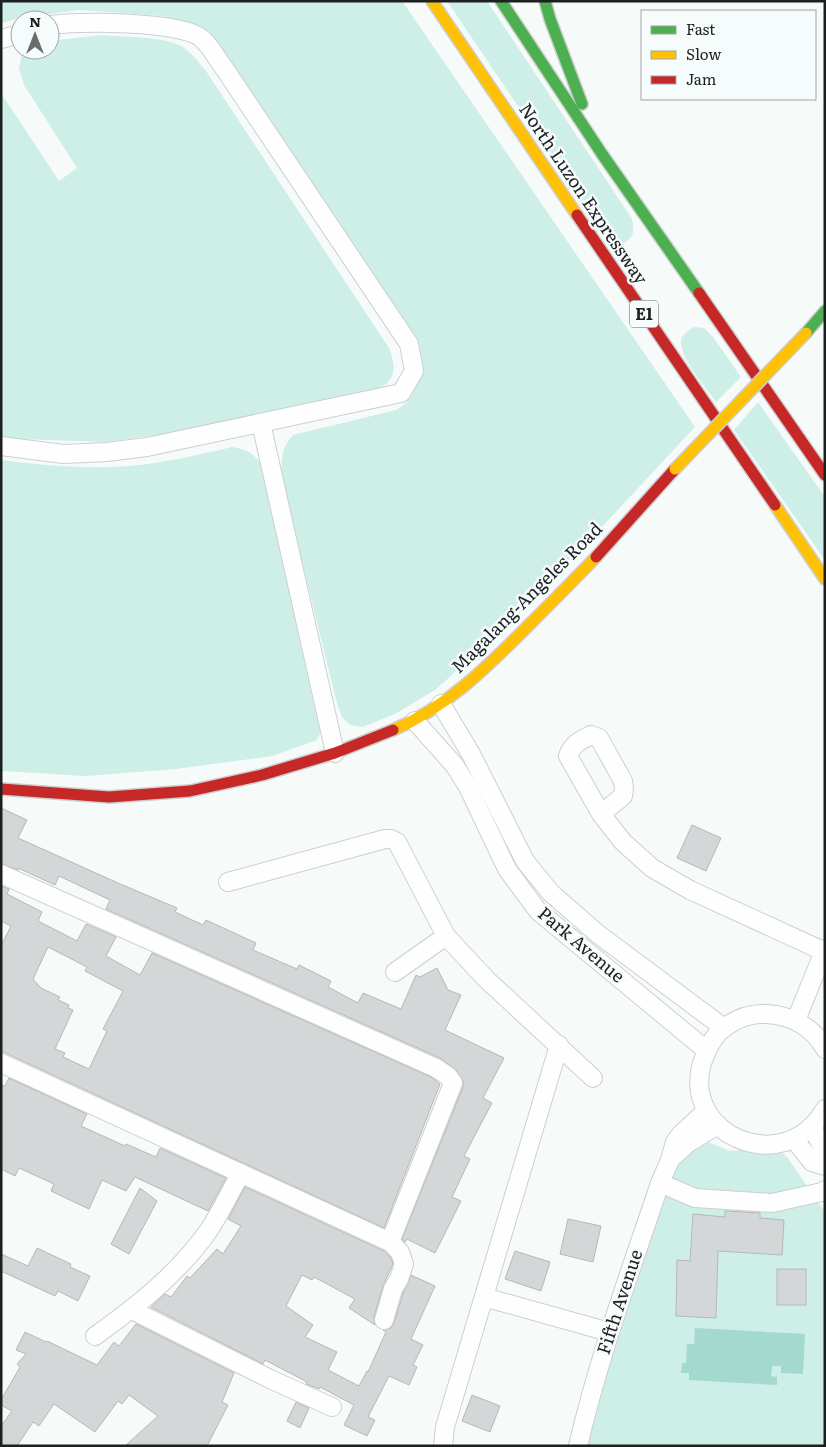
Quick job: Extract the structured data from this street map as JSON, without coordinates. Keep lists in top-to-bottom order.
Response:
{
  "streets": {
    "main road": ["North Luzon Expressway", "E1", "Magalang-Angeles Road"],
    "street": ["Park Avenue", "Fifth Avenue"]
  },
  "crossings": [
    ["Magalang-Angeles Road", "Park Avenue"]
  ],
  "legend": ["Fast", "Slow", "Jam"],
  "north": "top"
}
